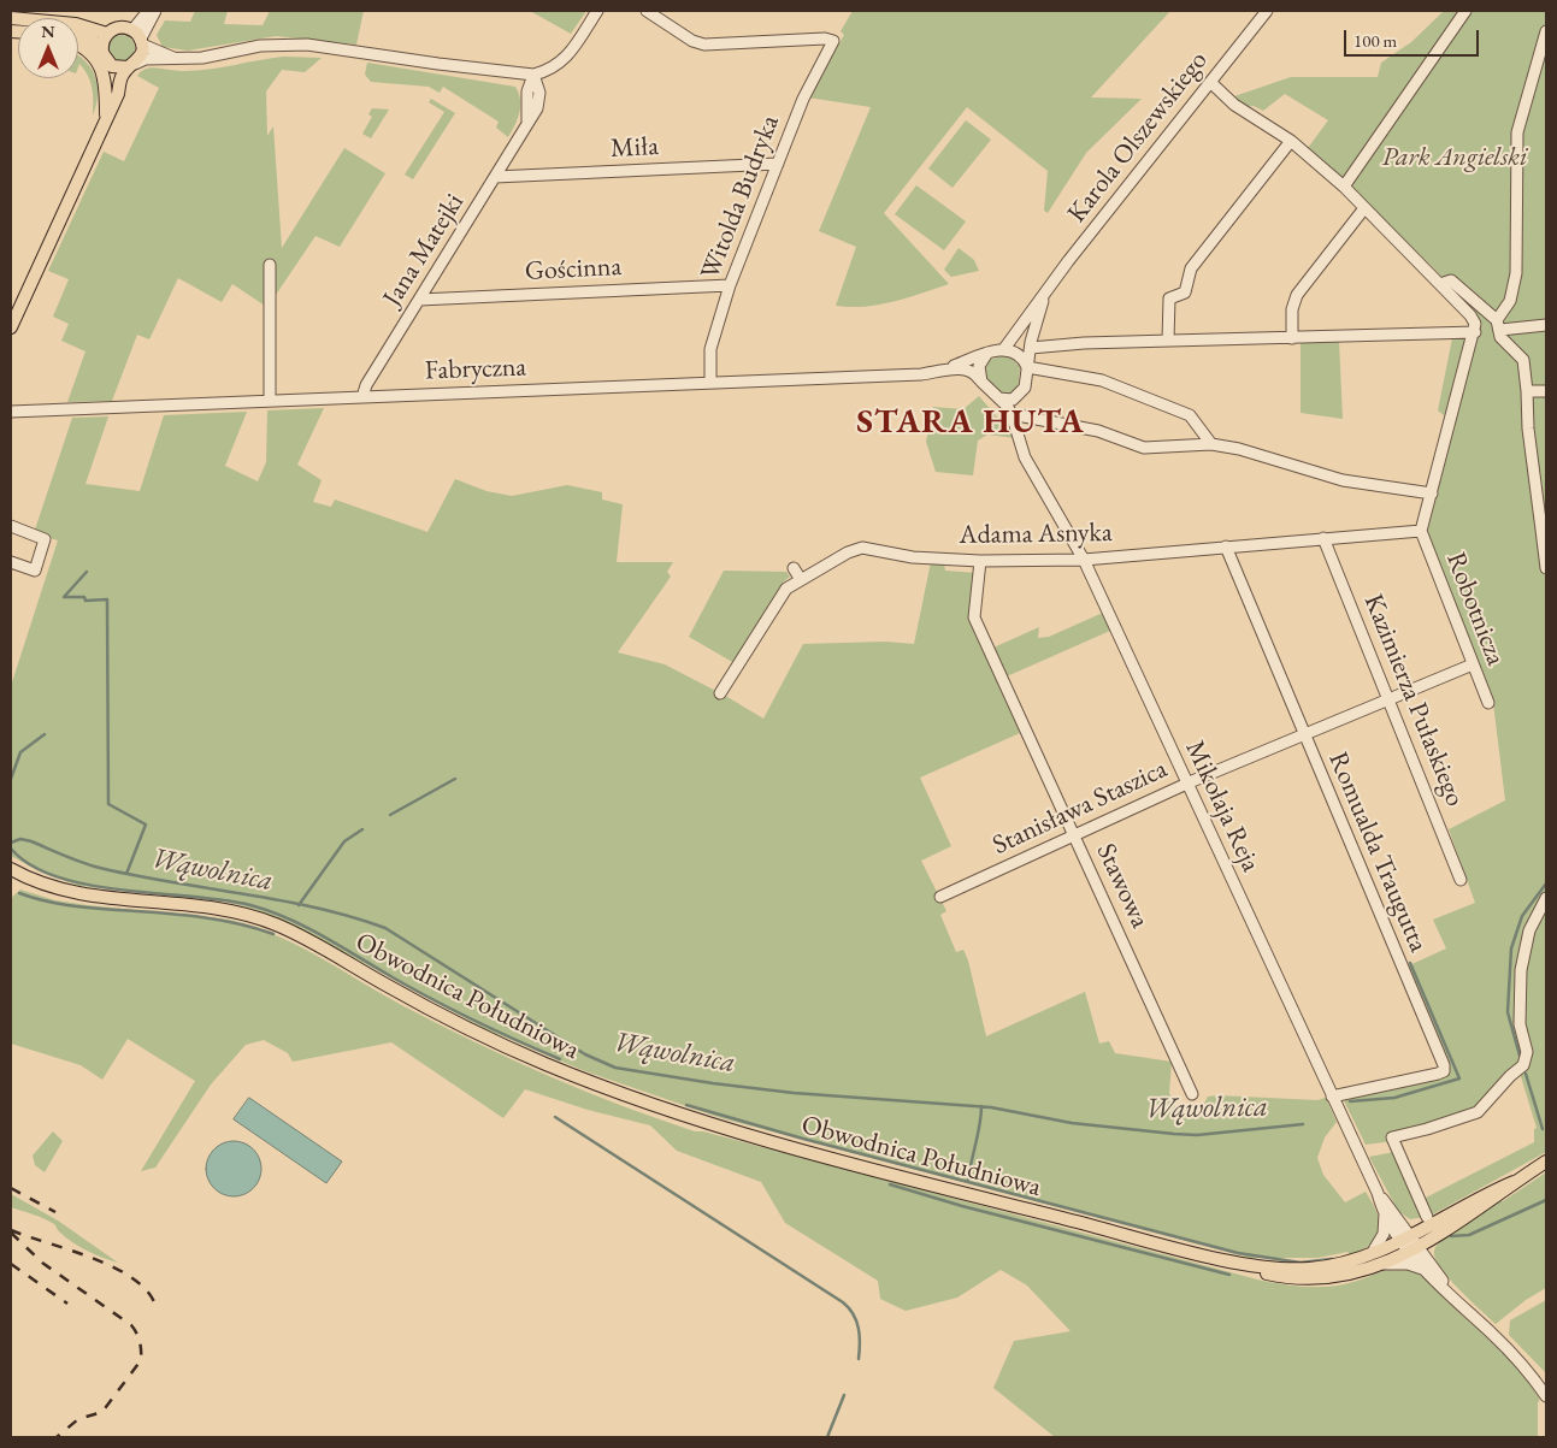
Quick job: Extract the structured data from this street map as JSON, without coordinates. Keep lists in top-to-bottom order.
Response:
{
  "streets": {
    "main road": ["Obwodnica Południowa"],
    "street": [
      "Karola Olszewskiego",
      "Miła",
      "Witolda Budryka",
      "Jana Matejki",
      "Gościnna",
      "Fabryczna",
      "Adama Asnyka",
      "Robotnicza",
      "Kazimierza Pułaskiego",
      "Mikołaja Reja",
      "Stanisława Staszica",
      "Romualda Traugutta",
      "Stawowa"
    ]
  },
  "crossings": [
    ["Karola Olszewskiego", "Fabryczna"],
    ["Miła", "Witolda Budryka"],
    ["Miła", "Jana Matejki"],
    ["Witolda Budryka", "Gościnna"],
    ["Witolda Budryka", "Fabryczna"],
    ["Jana Matejki", "Gościnna"],
    ["Jana Matejki", "Fabryczna"],
    ["Adama Asnyka", "Robotnicza"],
    ["Adama Asnyka", "Kazimierza Pułaskiego"],
    ["Adama Asnyka", "Mikołaja Reja"],
    ["Adama Asnyka", "Romualda Traugutta"],
    ["Adama Asnyka", "Stawowa"],
    ["Robotnicza", "Stanisława Staszica"],
    ["Kazimierza Pułaskiego", "Stanisława Staszica"],
    ["Mikołaja Reja", "Stanisława Staszica"],
    ["Mikołaja Reja", "Romualda Traugutta"],
    ["Stanisława Staszica", "Romualda Traugutta"],
    ["Stanisława Staszica", "Stawowa"]
  ],
  "districts": ["STARA HUTA"],
  "water": ["Wąwolnica"],
  "parks": ["Park Angielski"],
  "scale_bar": "100 m",
  "north": "top"
}
